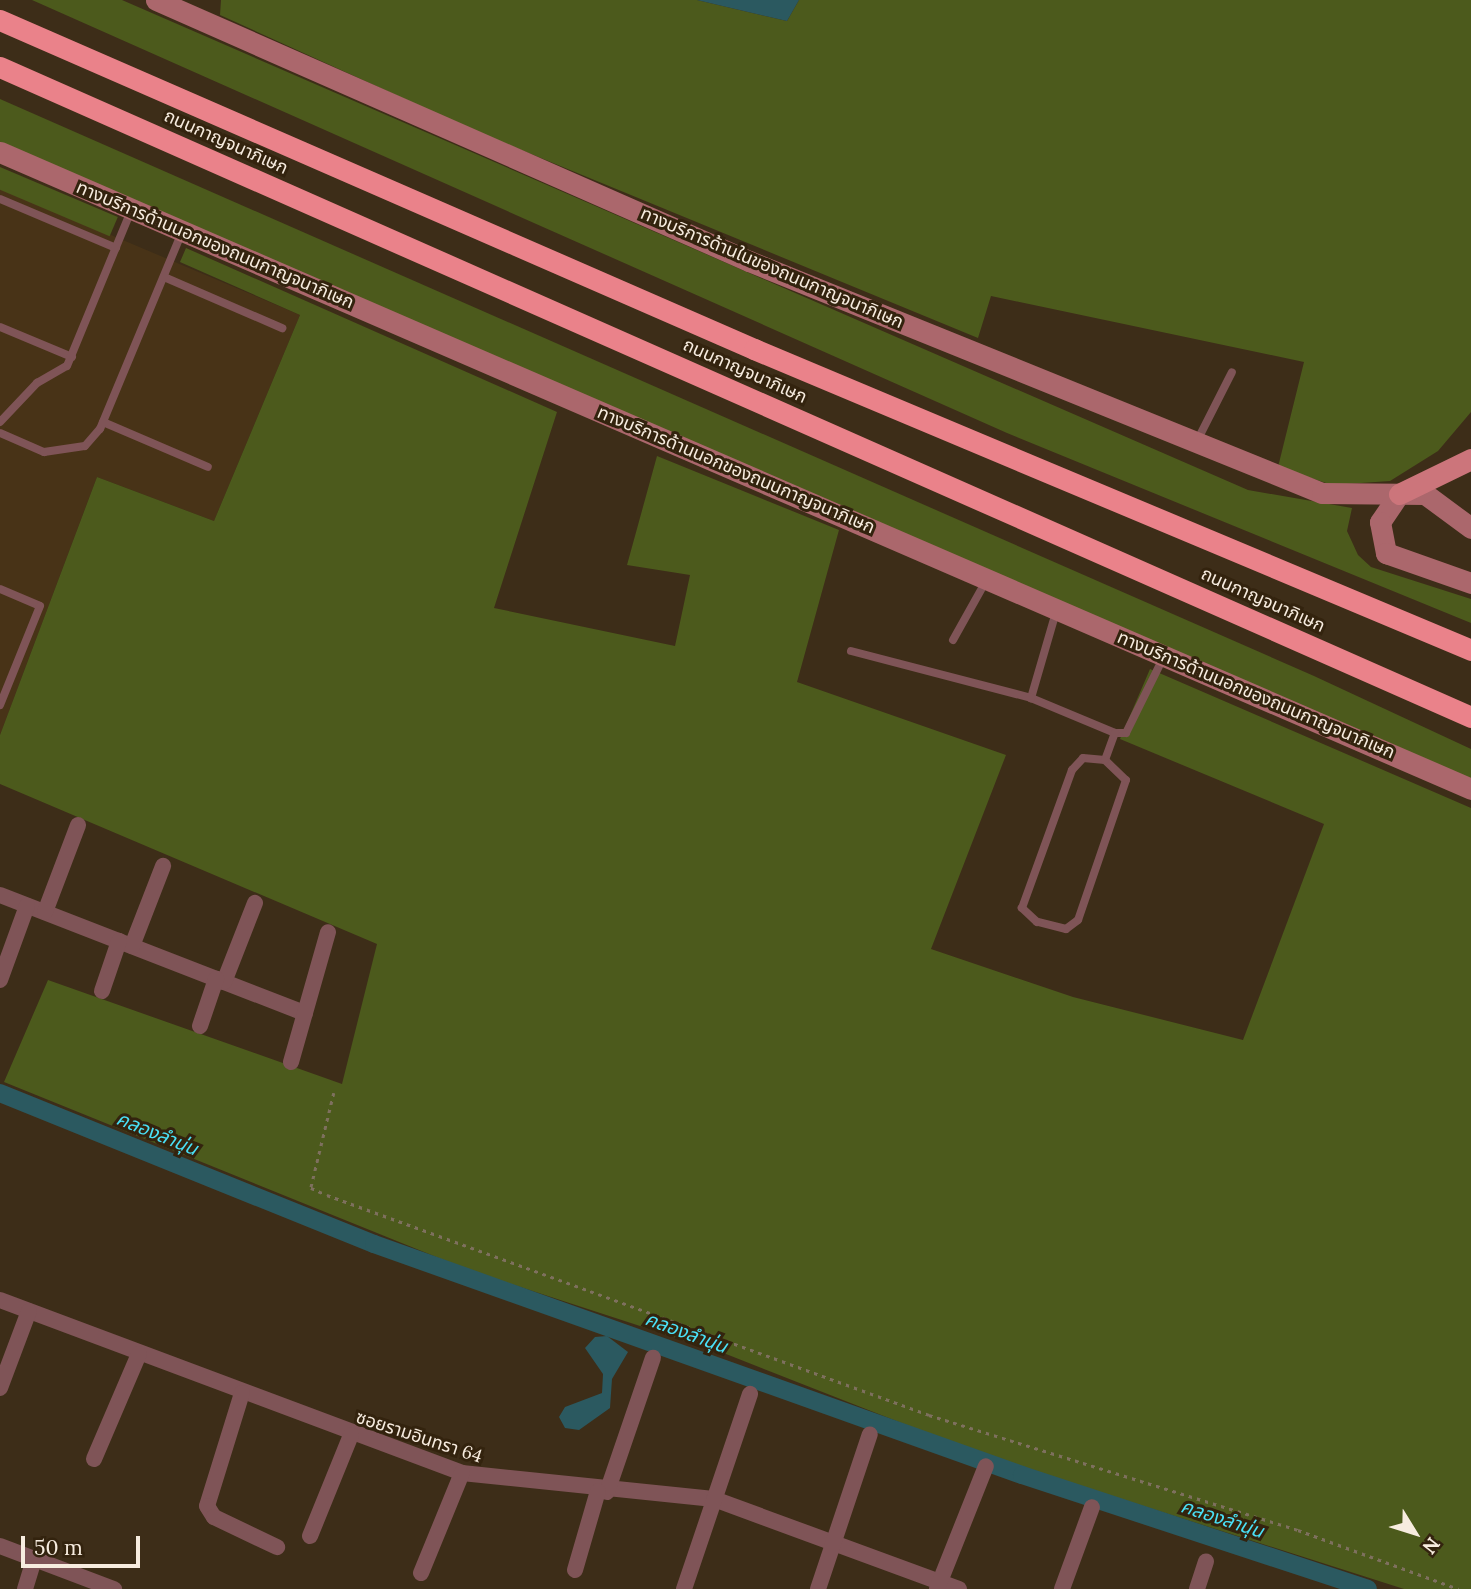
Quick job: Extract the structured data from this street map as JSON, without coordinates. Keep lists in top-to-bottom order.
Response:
{
  "streets": {
    "highway": ["ถนนกาญจนาภิเษก"],
    "main road": ["ทางบริการด้านนอกของถนนกาญจนาภิเษก", "ทางบริการด้านในของถนนกาญจนาภิเษก"],
    "street": ["ซอยรามอินทรา 64"]
  },
  "water": ["คลองลำนุ่น"],
  "scale_bar": "50 m",
  "north": "bottom right"
}
